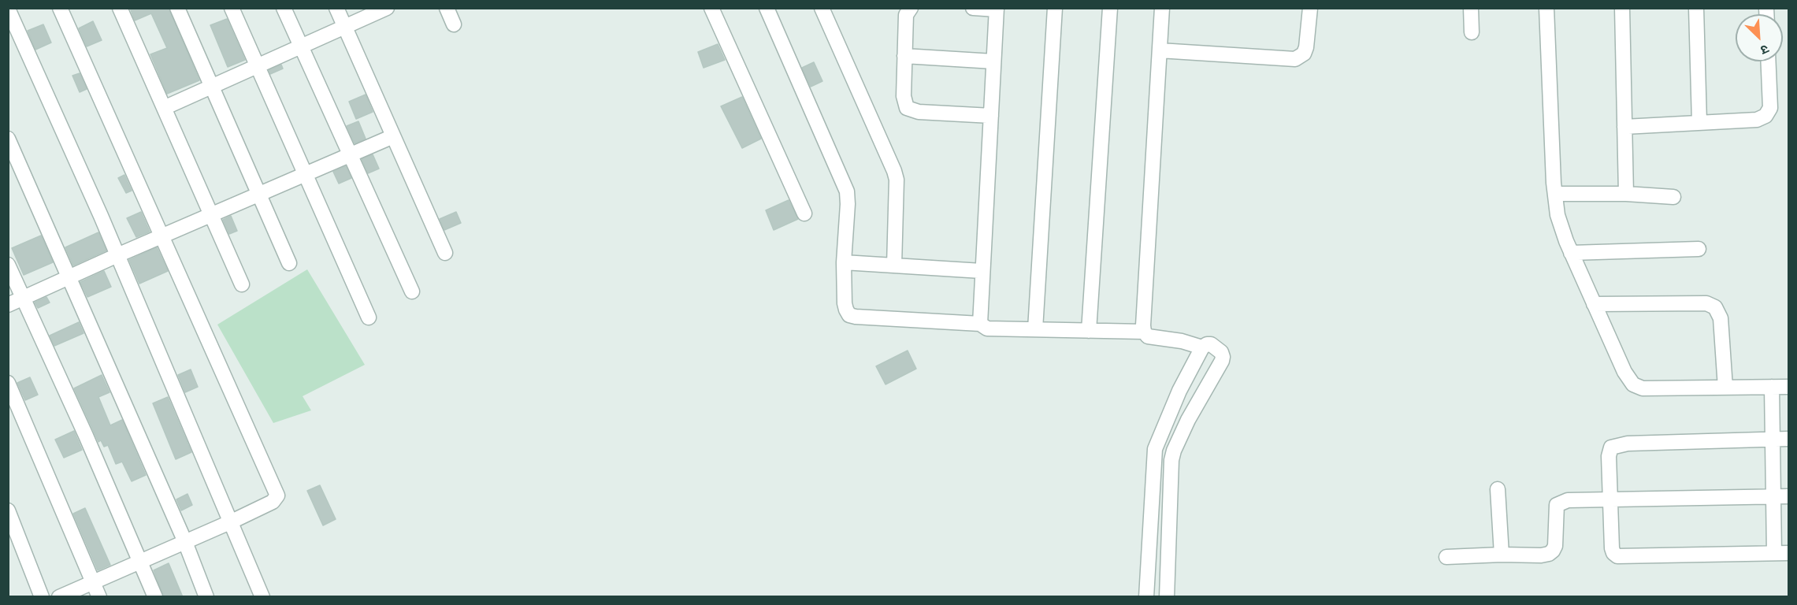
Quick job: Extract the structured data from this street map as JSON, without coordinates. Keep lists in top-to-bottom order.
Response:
{
  "north": "bottom right"
}
